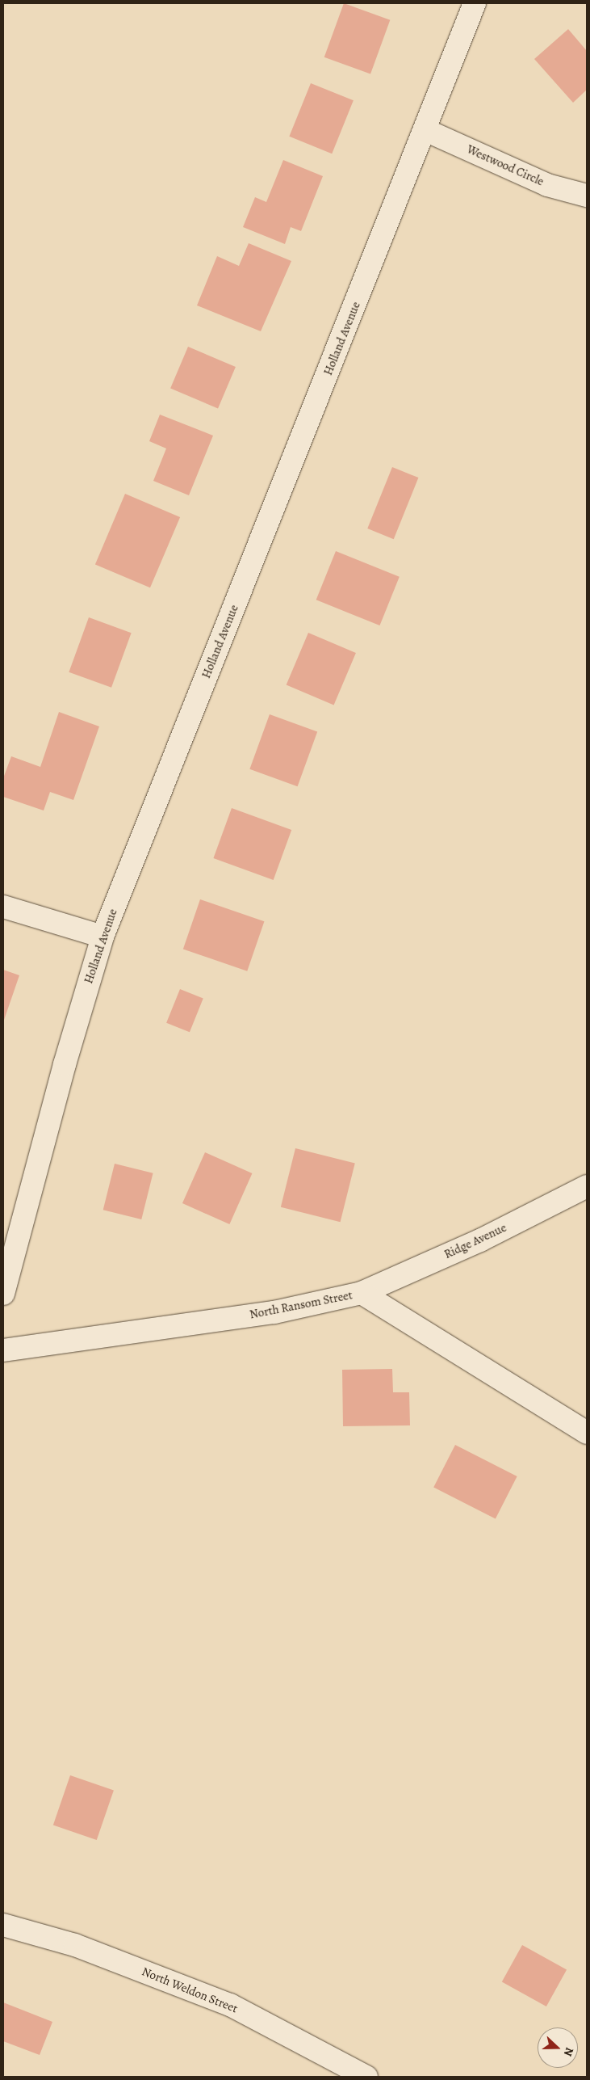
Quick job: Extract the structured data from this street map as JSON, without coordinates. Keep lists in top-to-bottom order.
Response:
{
  "streets": {
    "street": [
      "Westwood Circle",
      "Holland Avenue",
      "Ridge Avenue",
      "North Ransom Street",
      "North Weldon Street"
    ]
  },
  "crossings": [
    ["Westwood Circle", "Holland Avenue"],
    ["Ridge Avenue", "North Ransom Street"]
  ],
  "north": "right"
}
